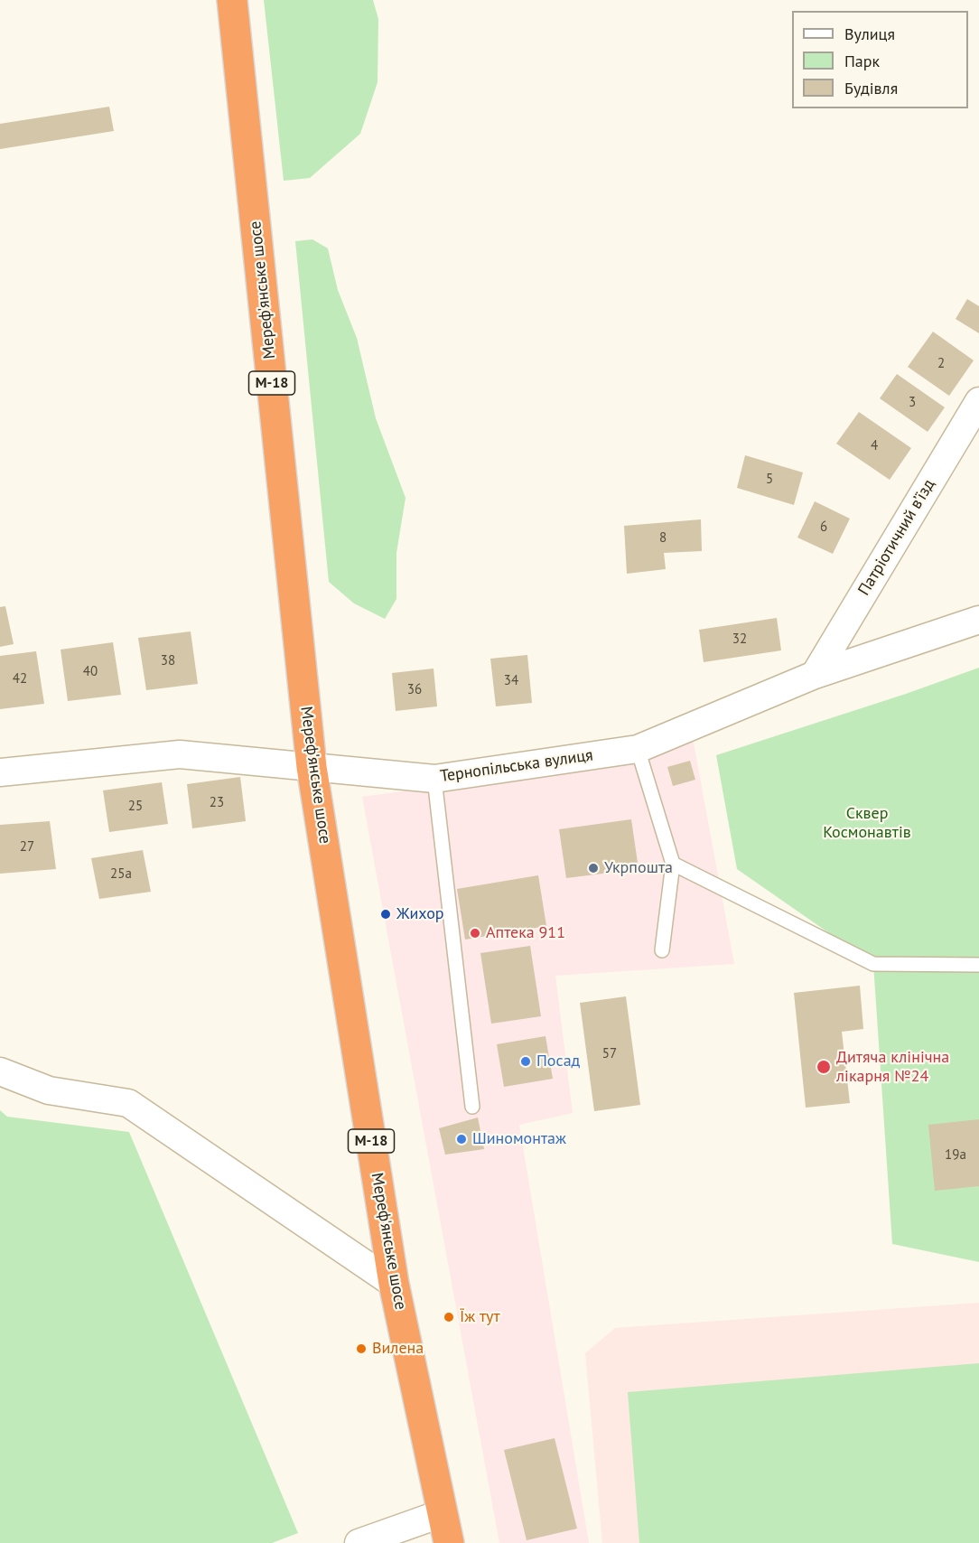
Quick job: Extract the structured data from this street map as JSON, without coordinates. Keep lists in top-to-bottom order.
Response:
{
  "streets": {
    "highway": ["Мереф'янське шосе", "М-18"],
    "street": ["Патріотичний в’їзд", "Тернопільська вулиця"]
  },
  "crossings": [
    ["Мереф'янське шосе", "Тернопільська вулиця"],
    ["Патріотичний в’їзд", "Тернопільська вулиця"]
  ],
  "parks": ["Сквер Космонавтів"],
  "places": [
    "Укрпошта",
    "Жихор",
    "Аптека 911",
    "Посад",
    "Дитяча клінічна лікарня №24",
    "Шиномонтаж",
    "Їж тут",
    "Вилена"
  ],
  "house_numbers": [
    "2",
    "3",
    "4",
    "5",
    "6",
    "8",
    "32",
    "38",
    "40",
    "42",
    "34",
    "36",
    "23",
    "25",
    "27",
    "25а",
    "57",
    "19а"
  ],
  "legend": ["Вулиця", "Парк", "Будівля"]
}
